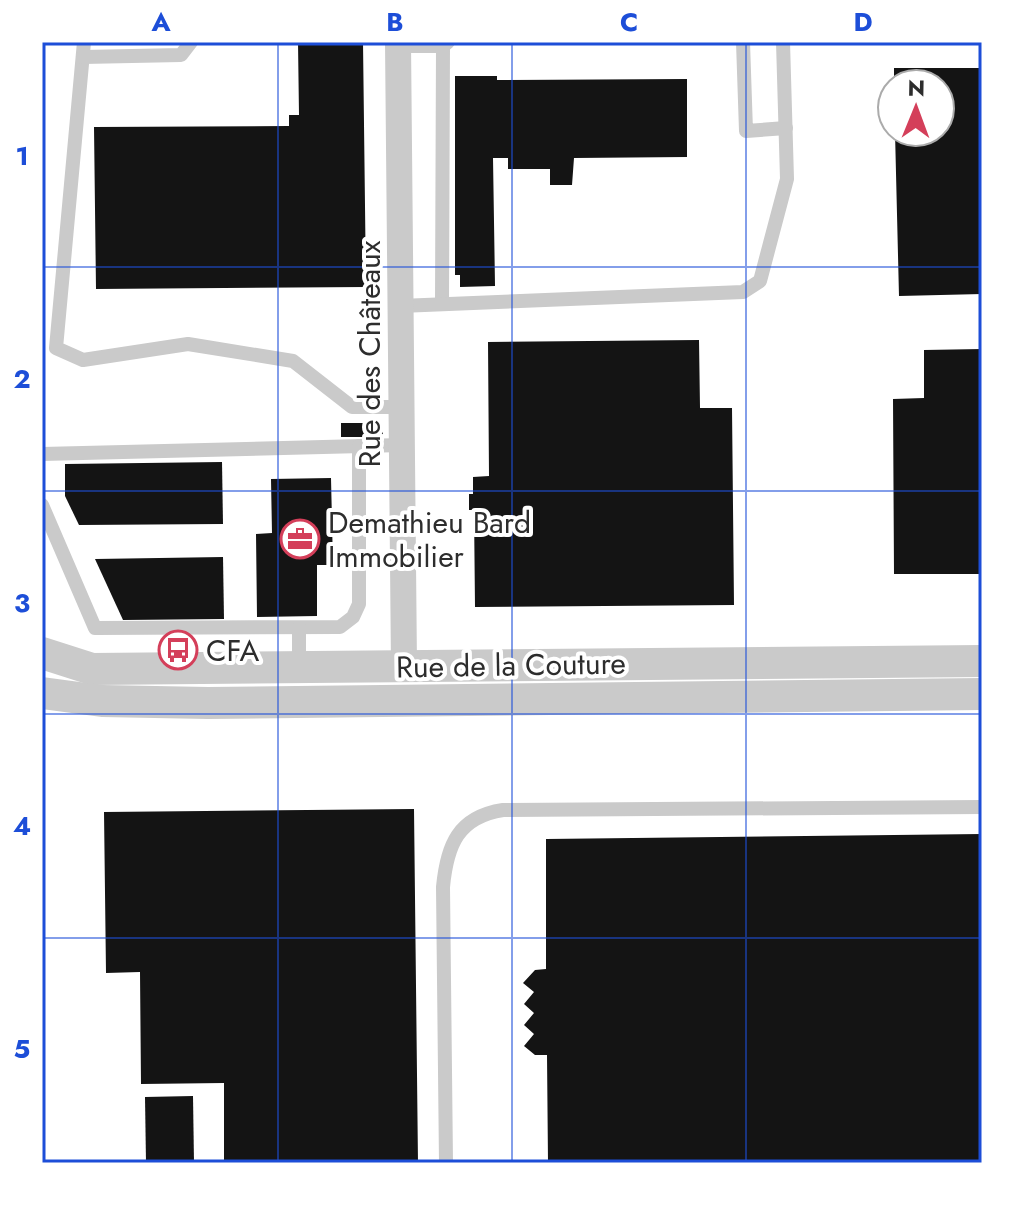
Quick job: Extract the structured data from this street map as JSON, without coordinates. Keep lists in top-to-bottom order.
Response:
{
  "streets": {
    "street": ["Rue des Châteaux", "Rue de la Couture"]
  },
  "crossings": [
    ["Rue des Châteaux", "Rue de la Couture"]
  ],
  "places": {
    "office": ["Demathieu Bard Immobilier"],
    "bus stop": ["CFA"]
  },
  "north": "top",
  "grid": {
    "columns": [
      "A",
      "B",
      "C",
      "D"
    ],
    "rows": [
      "1",
      "2",
      "3",
      "4",
      "5"
    ]
  }
}
